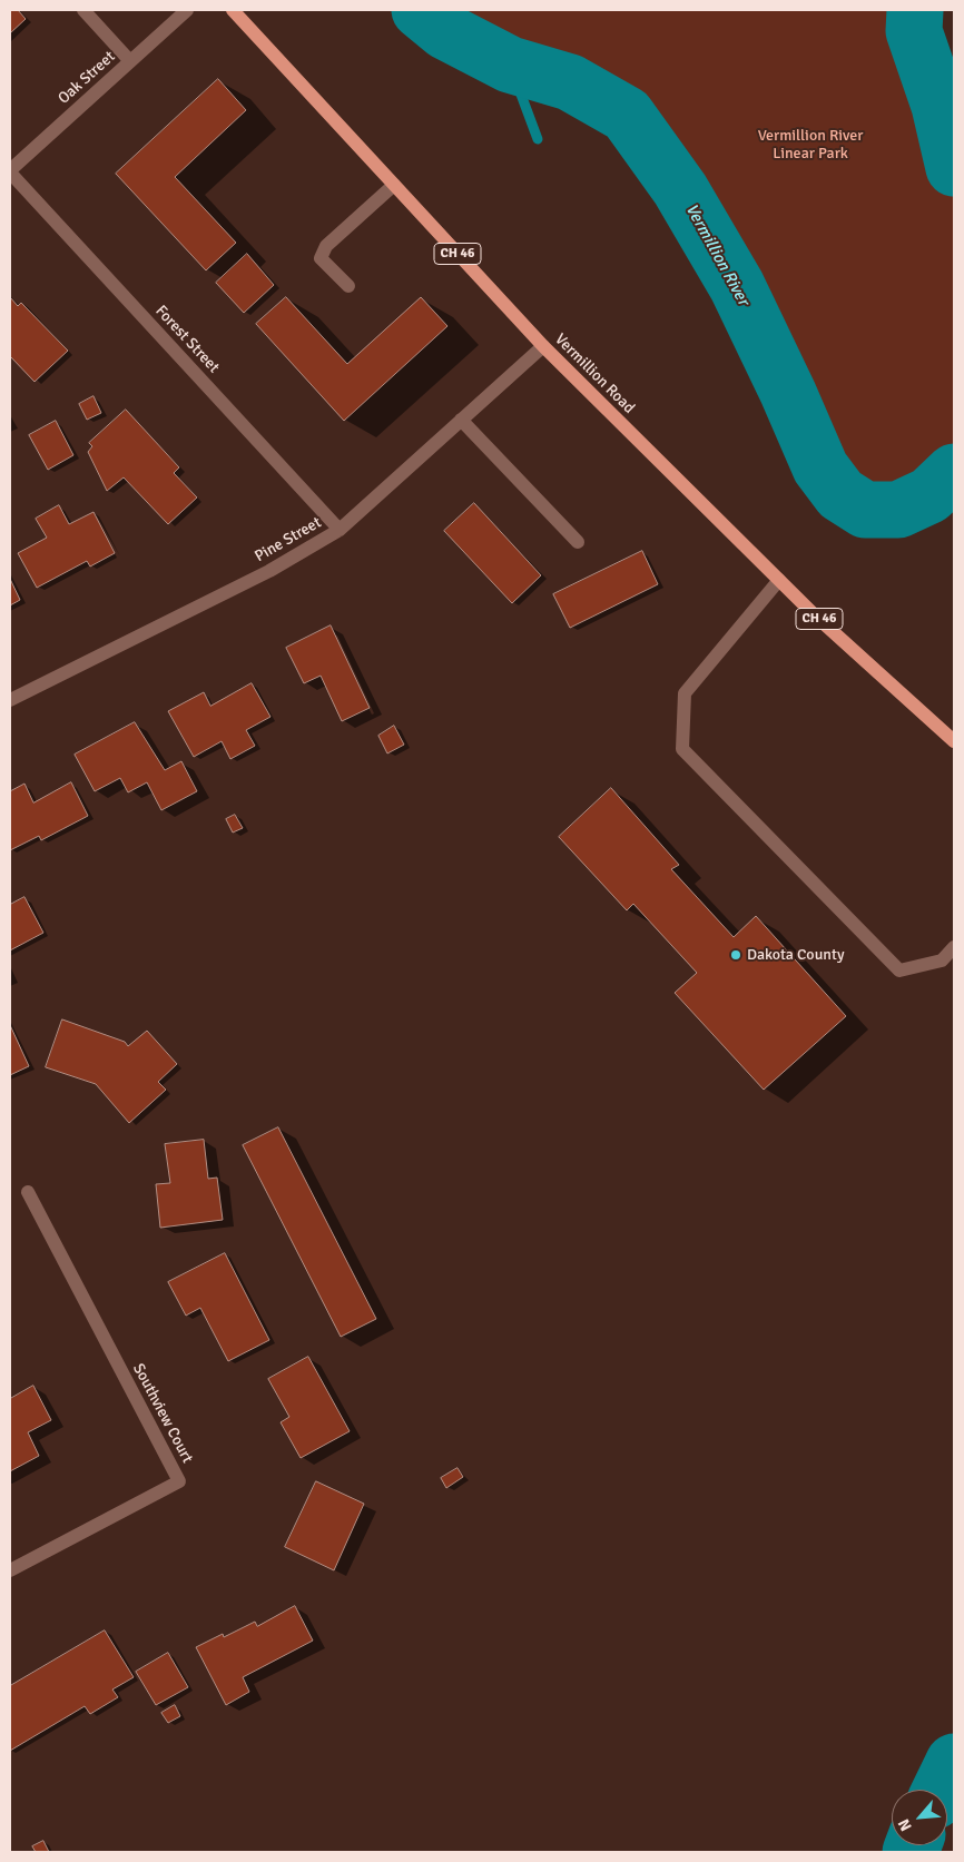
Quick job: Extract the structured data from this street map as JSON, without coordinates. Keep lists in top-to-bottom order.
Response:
{
  "streets": {
    "main road": ["CH 46", "Vermillion Road"],
    "street": [
      "Oak Street",
      "Forest Street",
      "Pine Street",
      "Southview Court"
    ]
  },
  "crossings": [
    ["Oak Street", "Forest Street"],
    ["Forest Street", "Pine Street"],
    ["Vermillion Road", "Pine Street"]
  ],
  "water": ["Vermillion River"],
  "parks": ["Vermillion River Linear Park"],
  "places": ["Dakota County"],
  "north": "bottom left"
}
